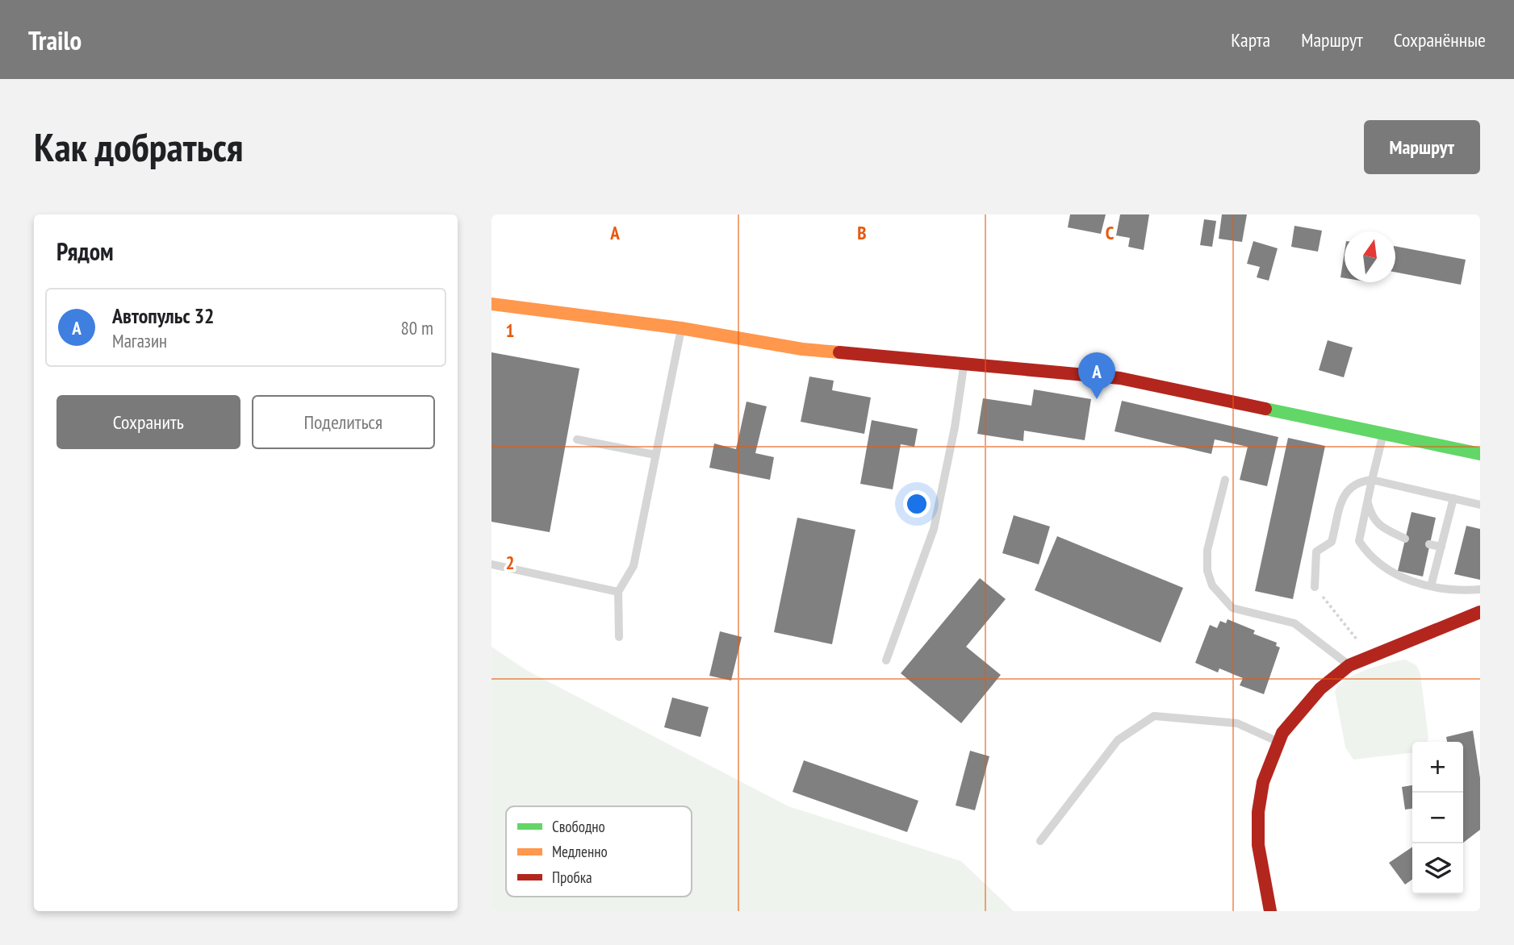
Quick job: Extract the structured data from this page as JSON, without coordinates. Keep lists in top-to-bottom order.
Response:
{
  "legend": ["Свободно", "Медленно", "Пробка"],
  "north": "top",
  "page": {
    "header": "Trailo",
    "nav": ["Карта", "Маршрут", "Сохранённые"],
    "buttons": [
      "Маршрут",
      ["Сохранить", "Поделиться"]
    ],
    "title": "Как добраться",
    "heading": "Рядом",
    "list": [
      {
        "mark": "A",
        "name": "Автопульс 32",
        "note": "Магазин",
        "value": "80 m"
      }
    ],
    "pins": "A",
    "map_buttons": ["+", "−"]
  },
  "grid": {
    "columns": ["A", "B", "C"],
    "rows": ["1", "2"]
  }
}
